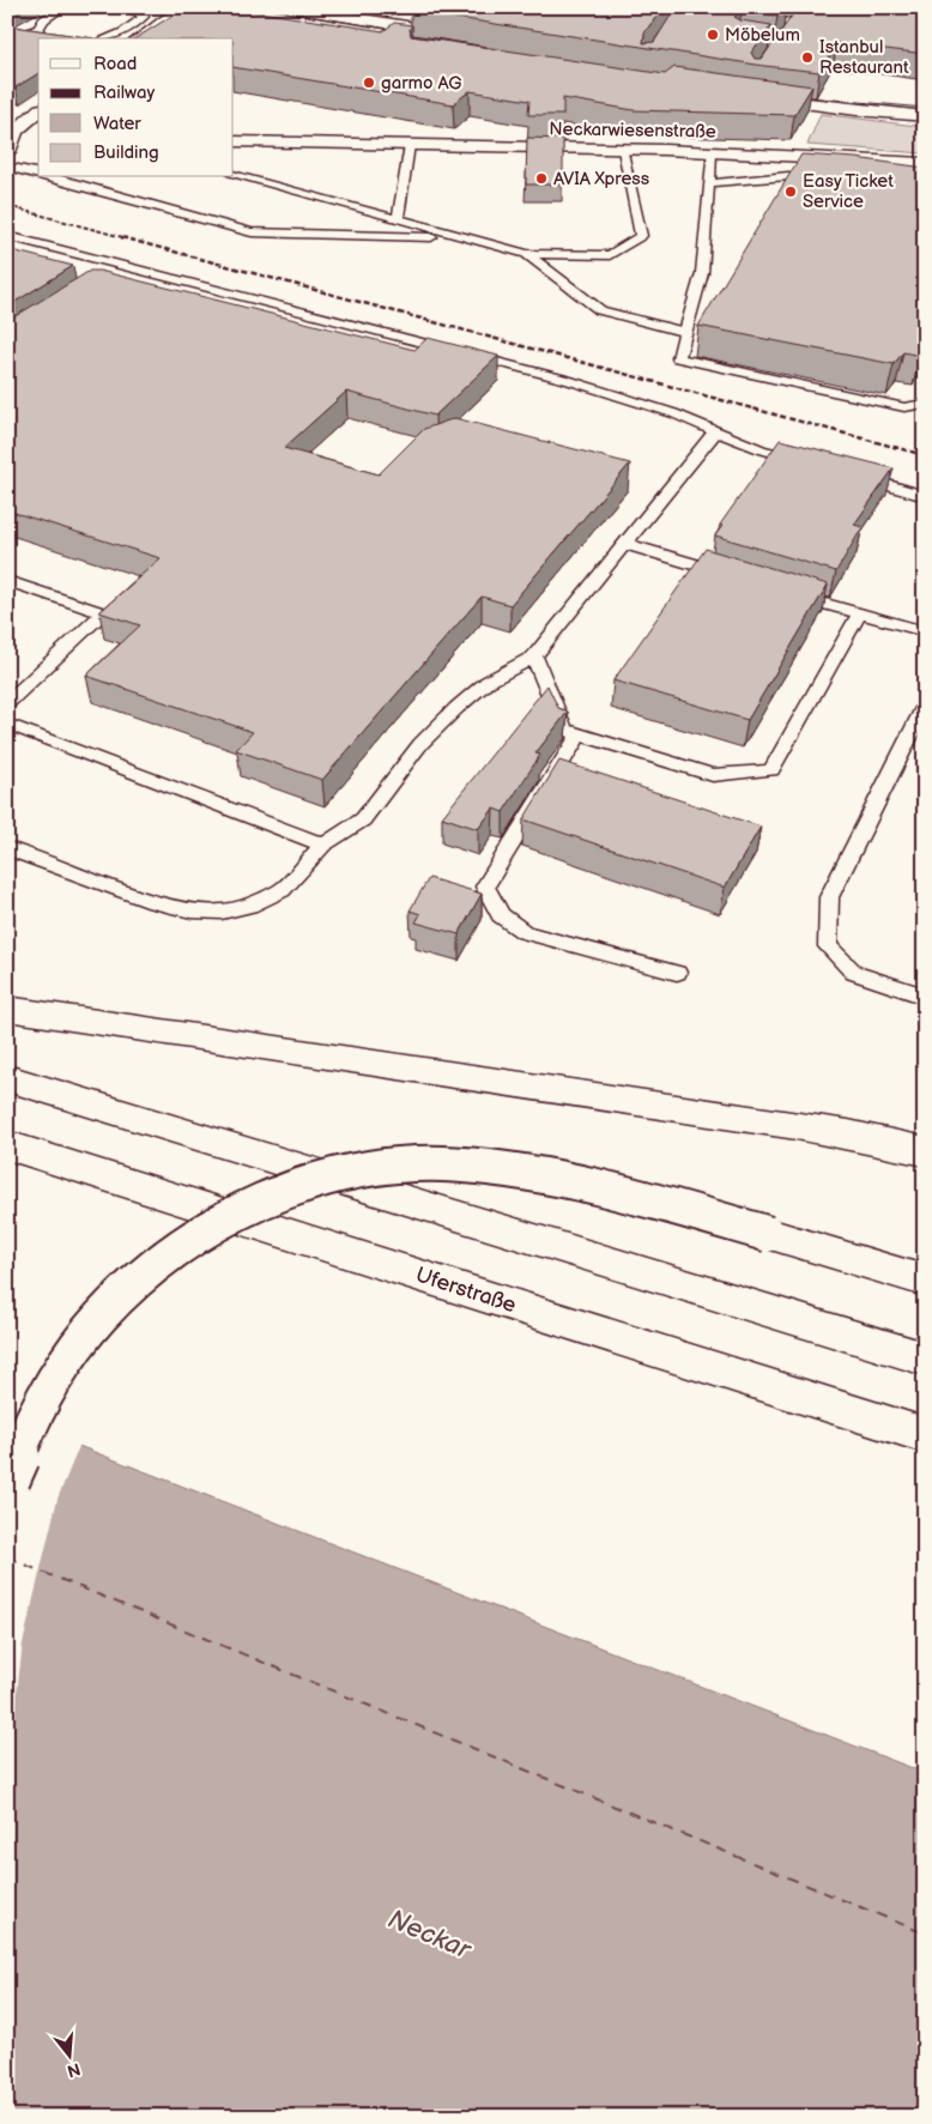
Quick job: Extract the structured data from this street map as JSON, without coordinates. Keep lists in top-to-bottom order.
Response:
{
  "streets": {
    "main road": ["Neckarwiesenstraße", "Uferstraße"]
  },
  "water": ["Neckar"],
  "places": [
    "Möbelum",
    "Istanbul Restaurant",
    "garmo AG",
    "AVIA Xpress",
    "Easy Ticket Service"
  ],
  "legend": [
    "Road",
    "Railway",
    "Water",
    "Building"
  ],
  "north": "bottom"
}
